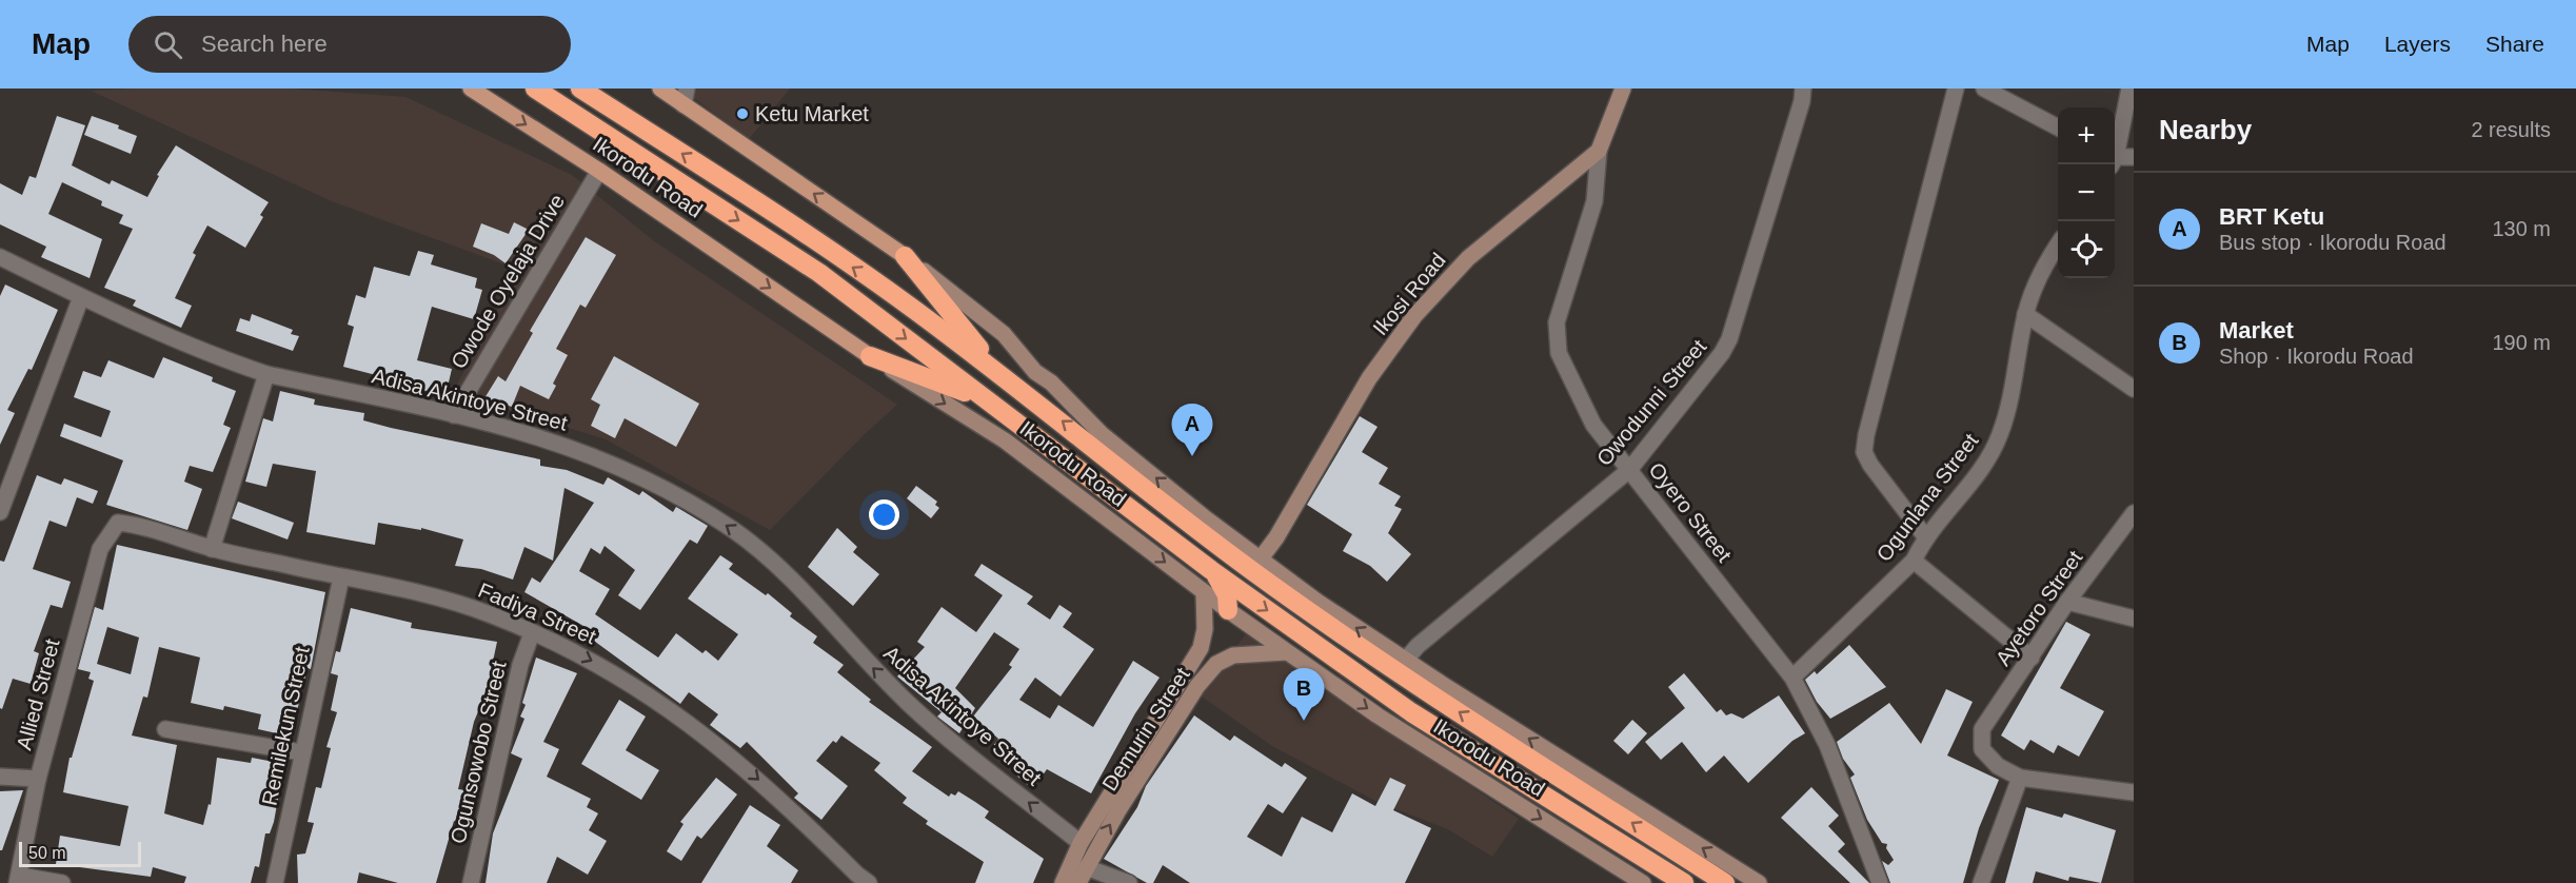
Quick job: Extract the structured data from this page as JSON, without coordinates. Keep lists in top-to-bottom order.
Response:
{
  "streets": {
    "highway": ["Ikorodu Road"],
    "street": [
      "Owode Oyelaja Drive",
      "Ikosi Road",
      "Adisa Akintoye Street",
      "Owodunni Street",
      "Ogunlana Street",
      "Oyero Street",
      "Ayetoro Street",
      "Fadiya Street",
      "Allied Street",
      "Remilekun Street",
      "Demurin Street",
      "Ogunsowobo Street"
    ]
  },
  "crossings": [
    ["Ikorodu Road", "Owode Oyelaja Drive"],
    ["Ikorodu Road", "Ikosi Road"],
    ["Ikorodu Road", "Owodunni Street"],
    ["Ikorodu Road", "Demurin Street"],
    ["Owode Oyelaja Drive", "Adisa Akintoye Street"],
    ["Ikosi Road", "Oyero Street"],
    ["Adisa Akintoye Street", "Demurin Street"],
    ["Owodunni Street", "Oyero Street"],
    ["Ogunlana Street", "Oyero Street"],
    ["Fadiya Street", "Allied Street"],
    ["Fadiya Street", "Remilekun Street"],
    ["Fadiya Street", "Ogunsowobo Street"]
  ],
  "one_way": ["Adisa Akintoye Street", "Fadiya Street"],
  "places": ["Ketu Market"],
  "scale_bar": "50 m",
  "page": {
    "header": "Map",
    "search": "Search here",
    "nav": ["Map", "Layers", "Share"],
    "heading": ["Nearby", "2 results"],
    "map_buttons": ["+", "−"],
    "list": [
      {
        "mark": "A",
        "name": "BRT Ketu",
        "note": "Bus stop · Ikorodu Road",
        "value": "130 m"
      },
      {
        "mark": "B",
        "name": "Market",
        "note": "Shop · Ikorodu Road",
        "value": "190 m"
      }
    ],
    "pins": ["A", "B"],
    "scale": "50 m"
  }
}
